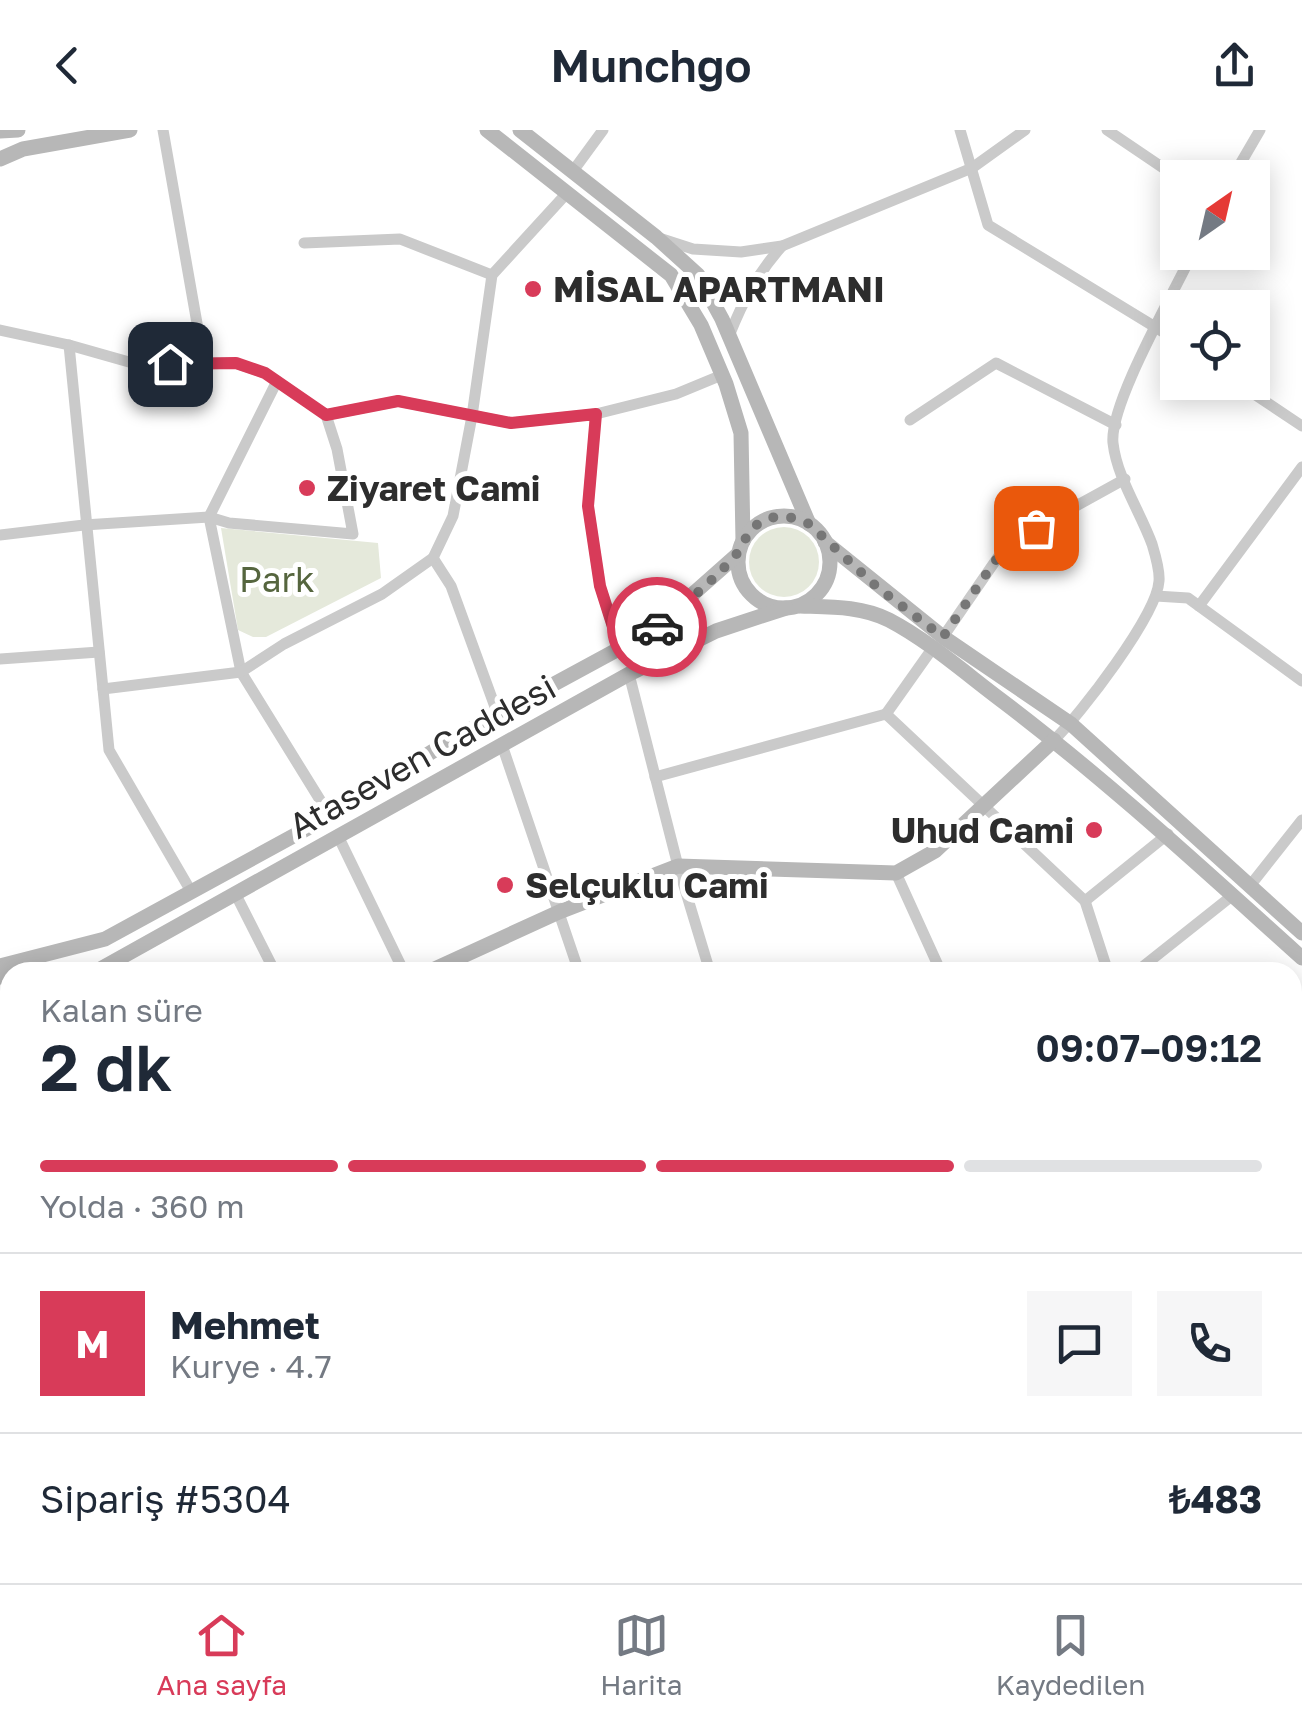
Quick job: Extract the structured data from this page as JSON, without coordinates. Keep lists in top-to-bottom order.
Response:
{
  "streets": {
    "main road": ["Ataseven Caddesi"]
  },
  "parks": ["Park"],
  "places": [
    "MİSAL APARTMANI",
    "Ziyaret Cami",
    "Uhud Cami",
    "Selçuklu Cami"
  ],
  "north": "top right",
  "page": {
    "header": "Munchgo",
    "heading": ["2 dk", "Kalan süre", "09:07–09:12"],
    "panel": [
      "Mehmet",
      "Kurye · 4.7",
      "Sipariş #5304",
      "₺483"
    ],
    "bar": "Yolda · 360 m",
    "round": "M",
    "tabs": ["Ana sayfa", "Harita", "Kaydedilen"]
  }
}
